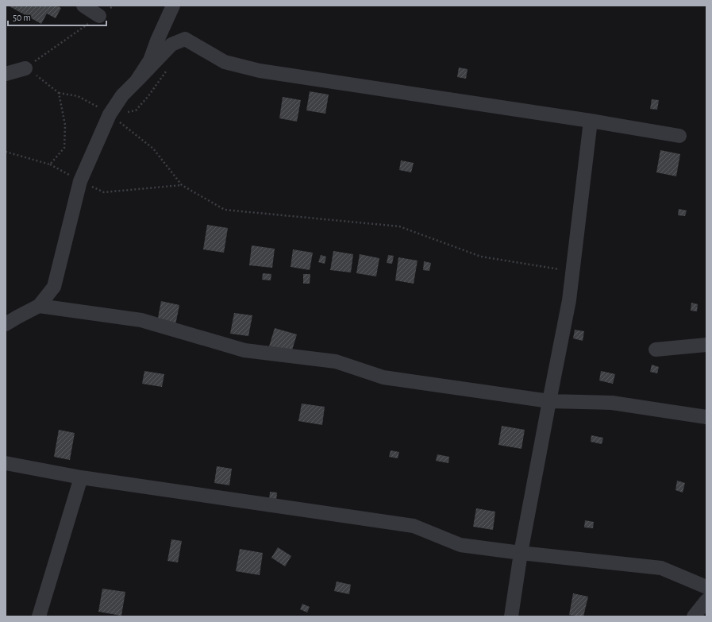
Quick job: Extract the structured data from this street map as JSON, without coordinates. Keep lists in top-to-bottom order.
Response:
{
  "scale_bar": "50 m"
}
